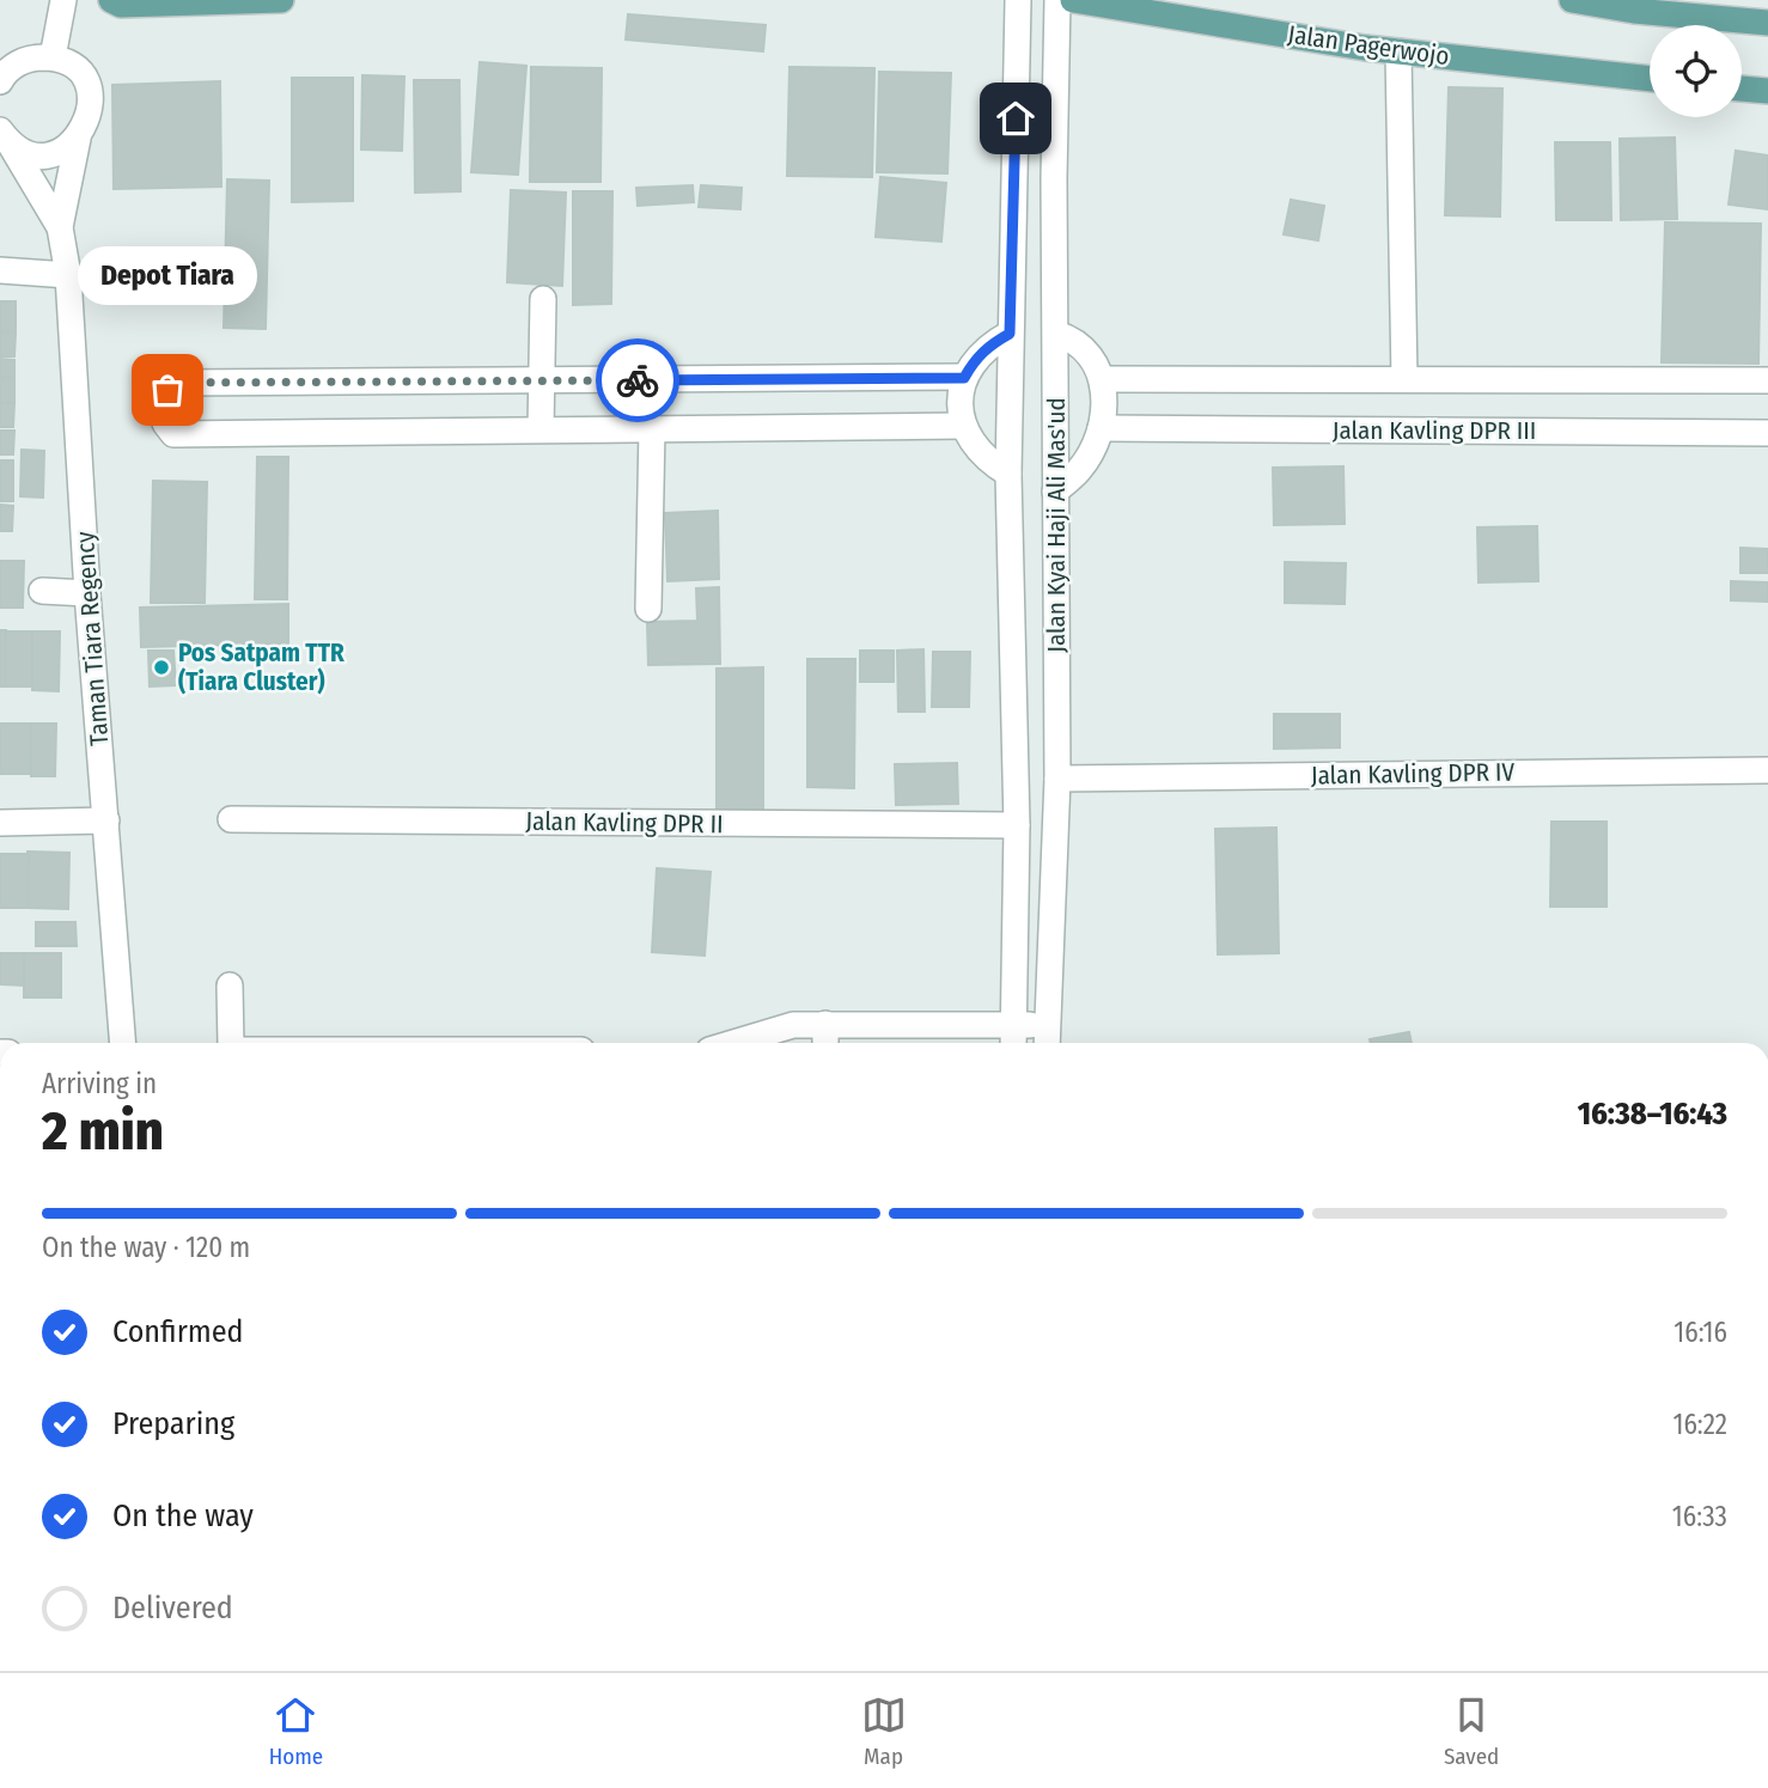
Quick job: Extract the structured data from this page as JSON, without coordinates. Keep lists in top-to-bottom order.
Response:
{
  "streets": {
    "main road": ["Jalan Pagerwojo"],
    "street": [
      "Jalan Kavling DPR III",
      "Jalan Kyai Haji Ali Mas'ud",
      "Taman Tiara Regency",
      "Jalan Kavling DPR IV",
      "Jalan Kavling DPR II"
    ]
  },
  "crossings": [
    ["Jalan Kyai Haji Ali Mas'ud", "Jalan Kavling DPR IV"],
    ["Jalan Kyai Haji Ali Mas'ud", "Jalan Kavling DPR II"]
  ],
  "places": ["Depot Tiara", "Pos Satpam TTR (Tiara Cluster)"],
  "page": {
    "bubble": "Depot Tiara",
    "heading": ["2 min", "Arriving in", "16:38–16:43"],
    "bar": "On the way · 120 m",
    "list": [
      ["Confirmed", "16:16"],
      ["Preparing", "16:22"],
      ["On the way", "16:33"],
      "Delivered"
    ],
    "tabs": ["Home", "Map", "Saved"]
  }
}
